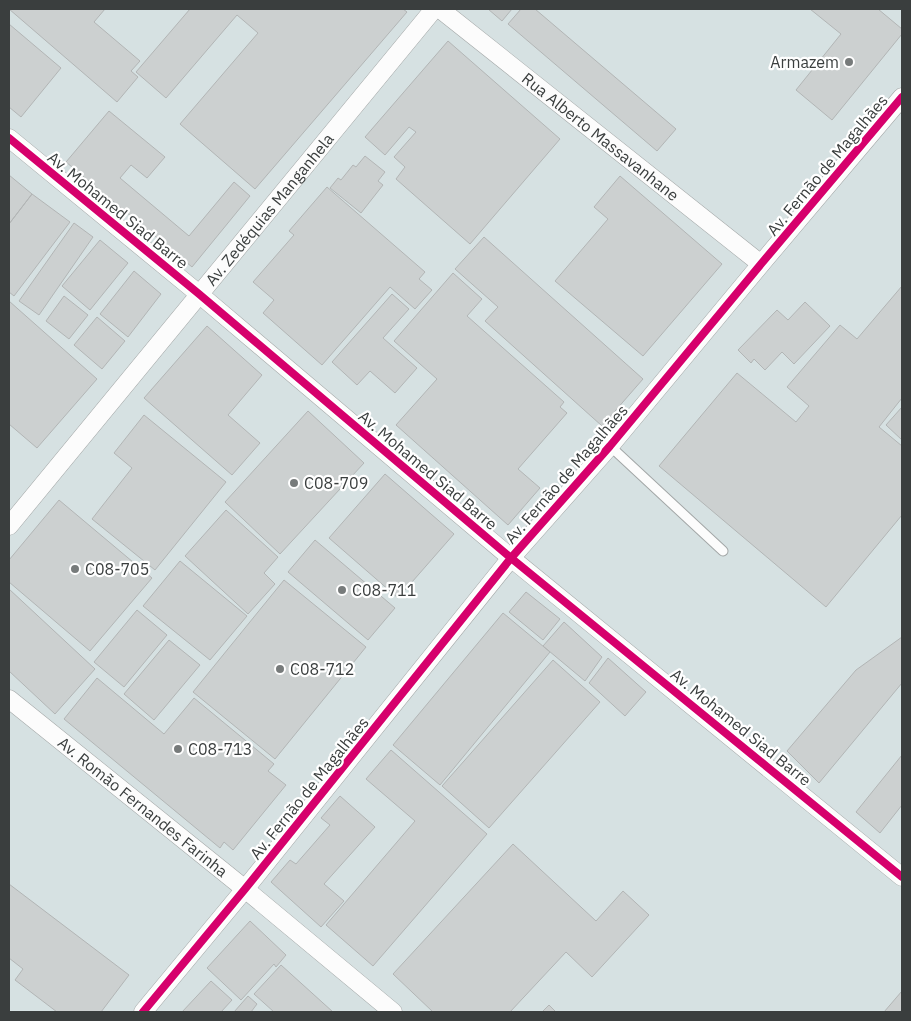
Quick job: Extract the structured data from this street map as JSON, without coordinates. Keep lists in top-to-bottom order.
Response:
{
  "streets": {
    "street": [
      "Rua Alberto Massavanhane",
      "Av. Fernão de Magalhães",
      "Av. Zedéquias Manganhela",
      "Av. Mohamed Siad Barre",
      "Av. Romão Fernandes Farinha"
    ]
  },
  "crossings": [
    ["Rua Alberto Massavanhane", "Av. Fernão de Magalhães"],
    ["Av. Fernão de Magalhães", "Av. Mohamed Siad Barre"],
    ["Av. Fernão de Magalhães", "Av. Romão Fernandes Farinha"],
    ["Av. Zedéquias Manganhela", "Av. Mohamed Siad Barre"]
  ],
  "places": [
    "Armazem",
    "C08-709",
    "C08-705",
    "C08-711",
    "C08-712",
    "C08-713"
  ]
}
